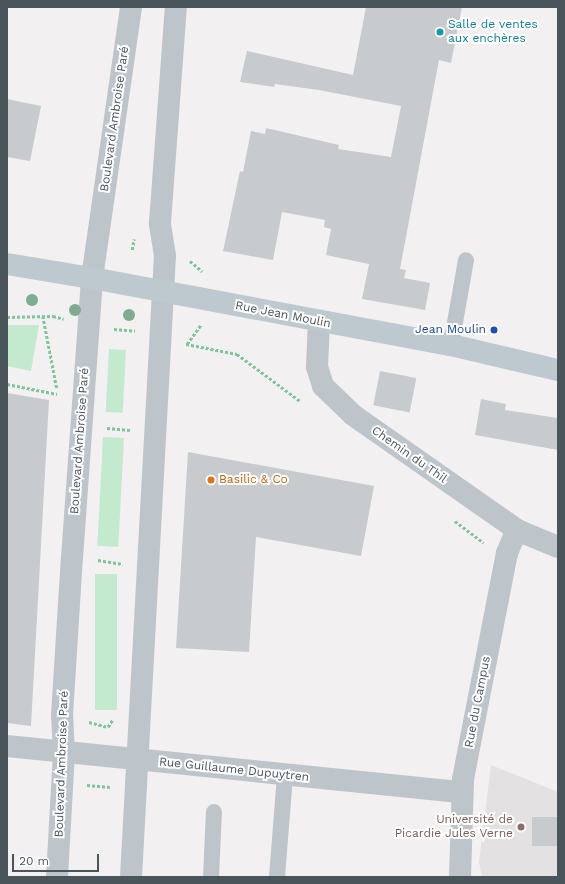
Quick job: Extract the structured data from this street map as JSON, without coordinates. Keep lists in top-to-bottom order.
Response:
{
  "streets": {
    "main road": ["Rue Jean Moulin"],
    "street": [
      "Boulevard Ambroise Paré",
      "Chemin du Thil",
      "Rue du Campus",
      "Rue Guillaume Dupuytren"
    ]
  },
  "crossings": [
    ["Boulevard Ambroise Paré", "Rue Jean Moulin"],
    ["Boulevard Ambroise Paré", "Rue Guillaume Dupuytren"],
    ["Rue Jean Moulin", "Chemin du Thil"],
    ["Chemin du Thil", "Rue du Campus"],
    ["Rue du Campus", "Rue Guillaume Dupuytren"]
  ],
  "places": [
    "Salle de ventes aux enchères",
    "Jean Moulin",
    "Basilic & Co",
    "Université de Picardie Jules Verne"
  ],
  "scale_bar": "20 m"
}
